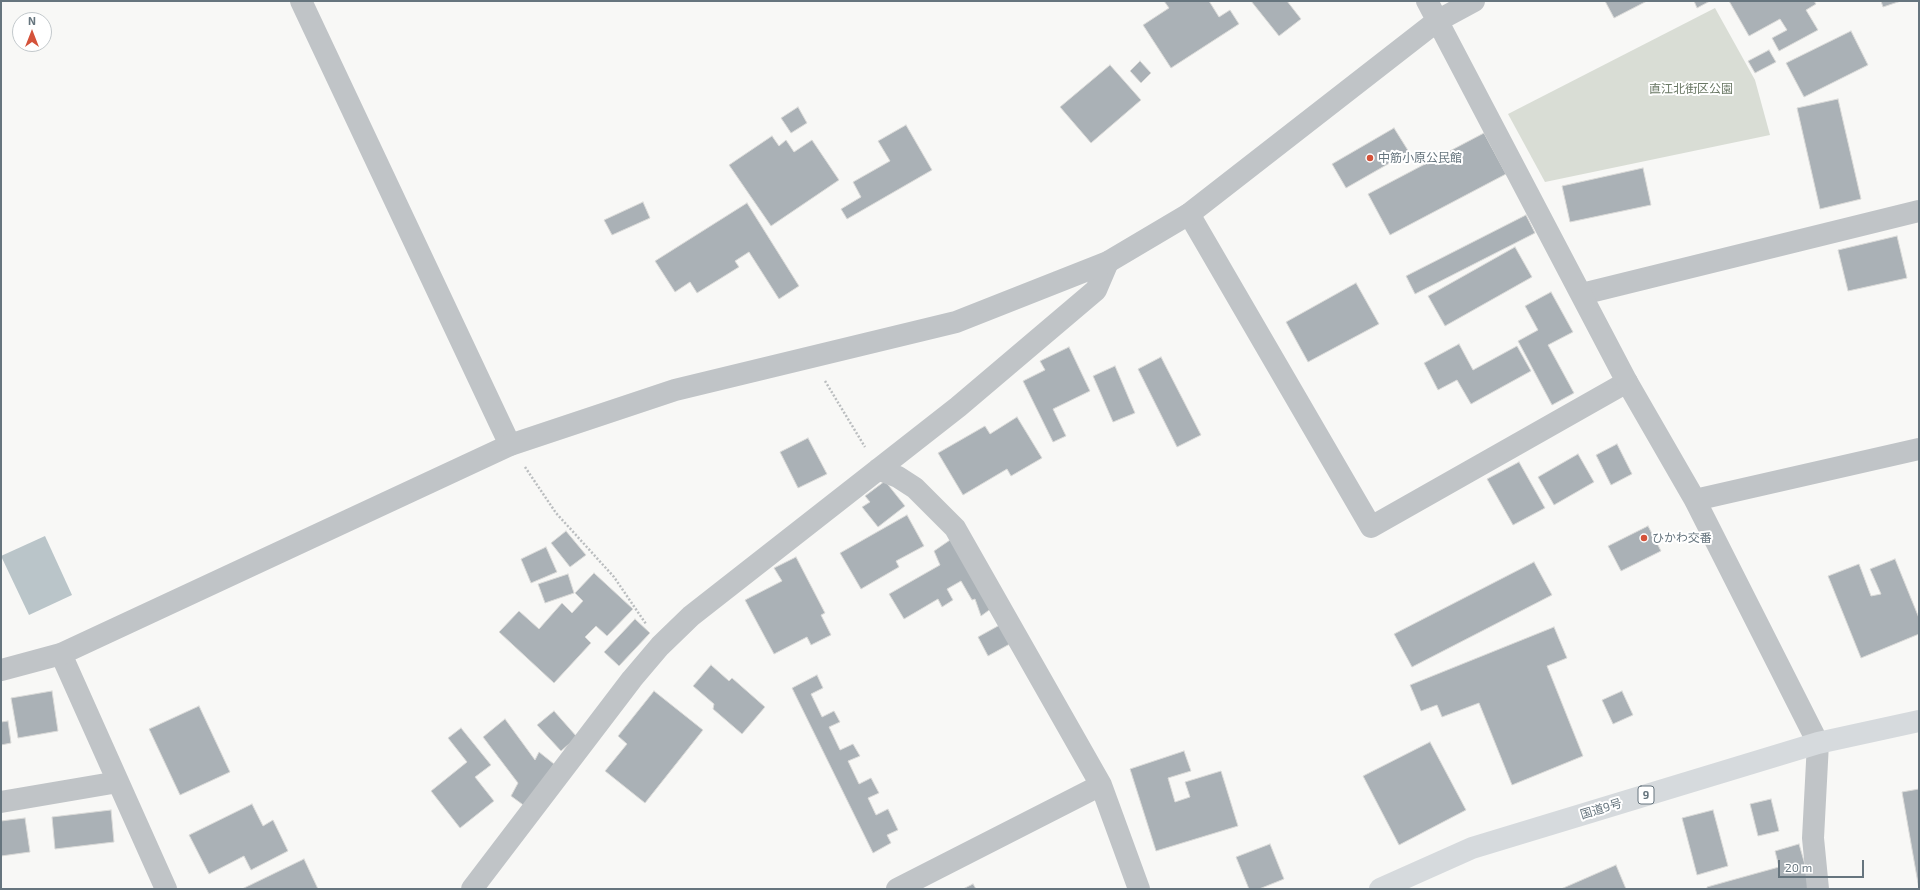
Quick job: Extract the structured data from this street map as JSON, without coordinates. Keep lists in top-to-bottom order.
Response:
{
  "streets": {
    "highway": ["9", "国道9号"]
  },
  "parks": ["直江北街区公園"],
  "places": ["中筋小原公民館", "ひかわ交番"],
  "scale_bar": "20 m",
  "north": "top"
}
